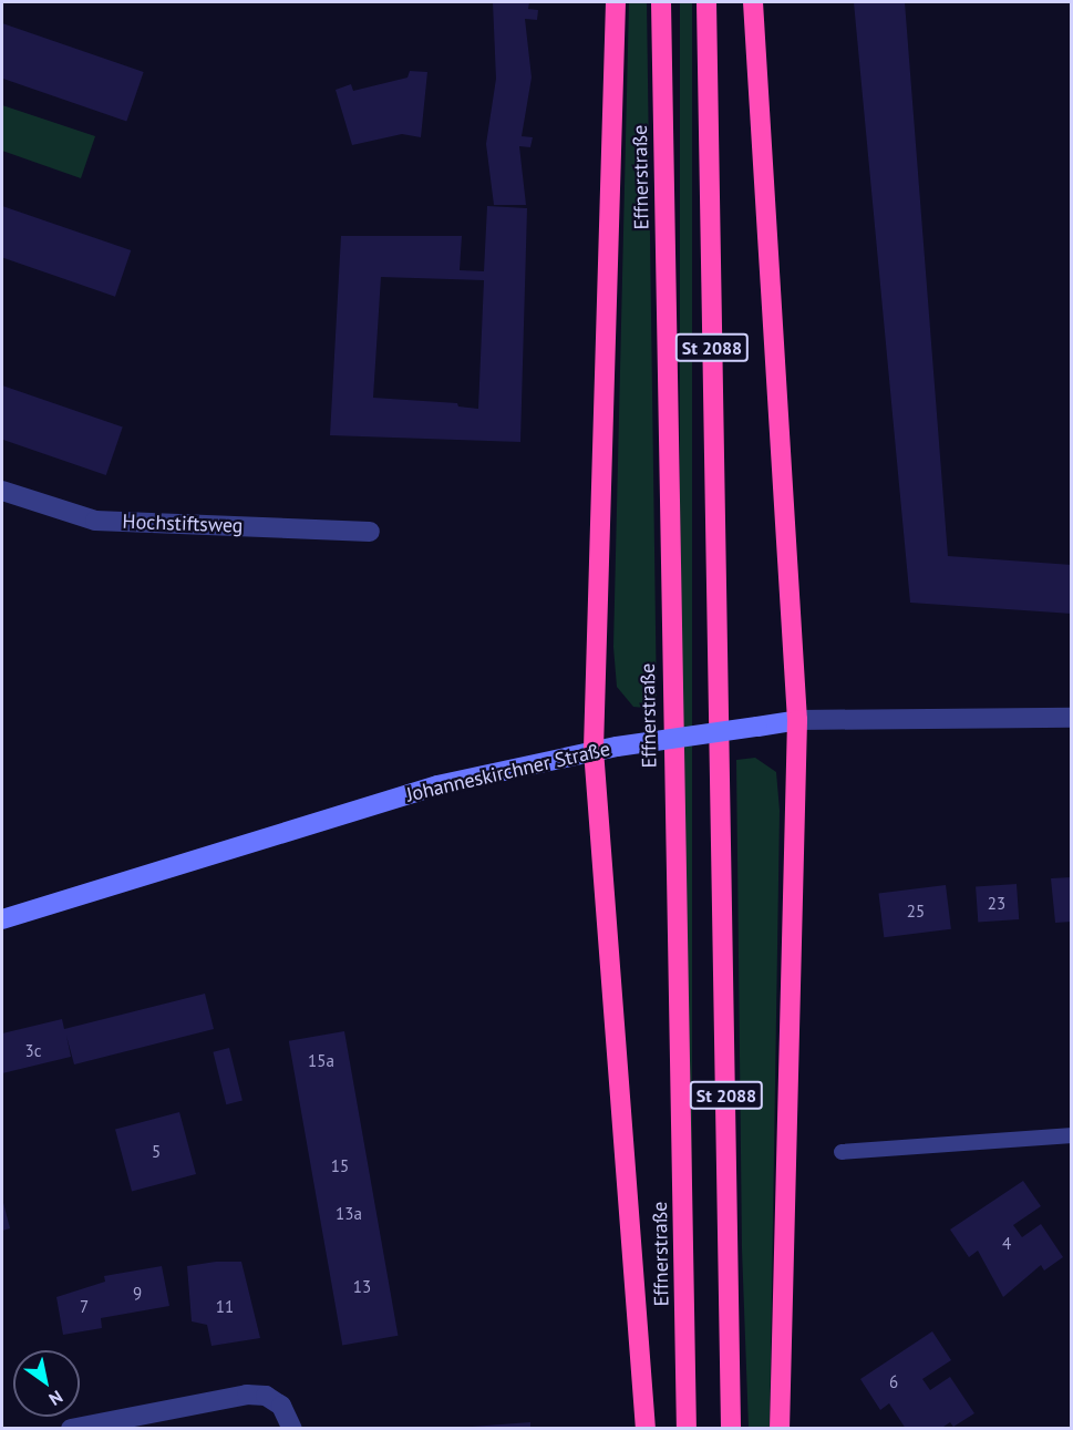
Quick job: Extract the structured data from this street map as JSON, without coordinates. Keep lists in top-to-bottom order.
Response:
{
  "streets": {
    "highway": ["Effnerstraße", "St 2088"],
    "main road": ["Johanneskirchner Straße"],
    "street": ["Hochstiftsweg"]
  },
  "house_numbers": [
    "23",
    "25",
    "3c",
    "15a",
    "5",
    "15",
    "13a",
    "4",
    "13",
    "9",
    "7",
    "11",
    "6"
  ],
  "north": "bottom right"
}
